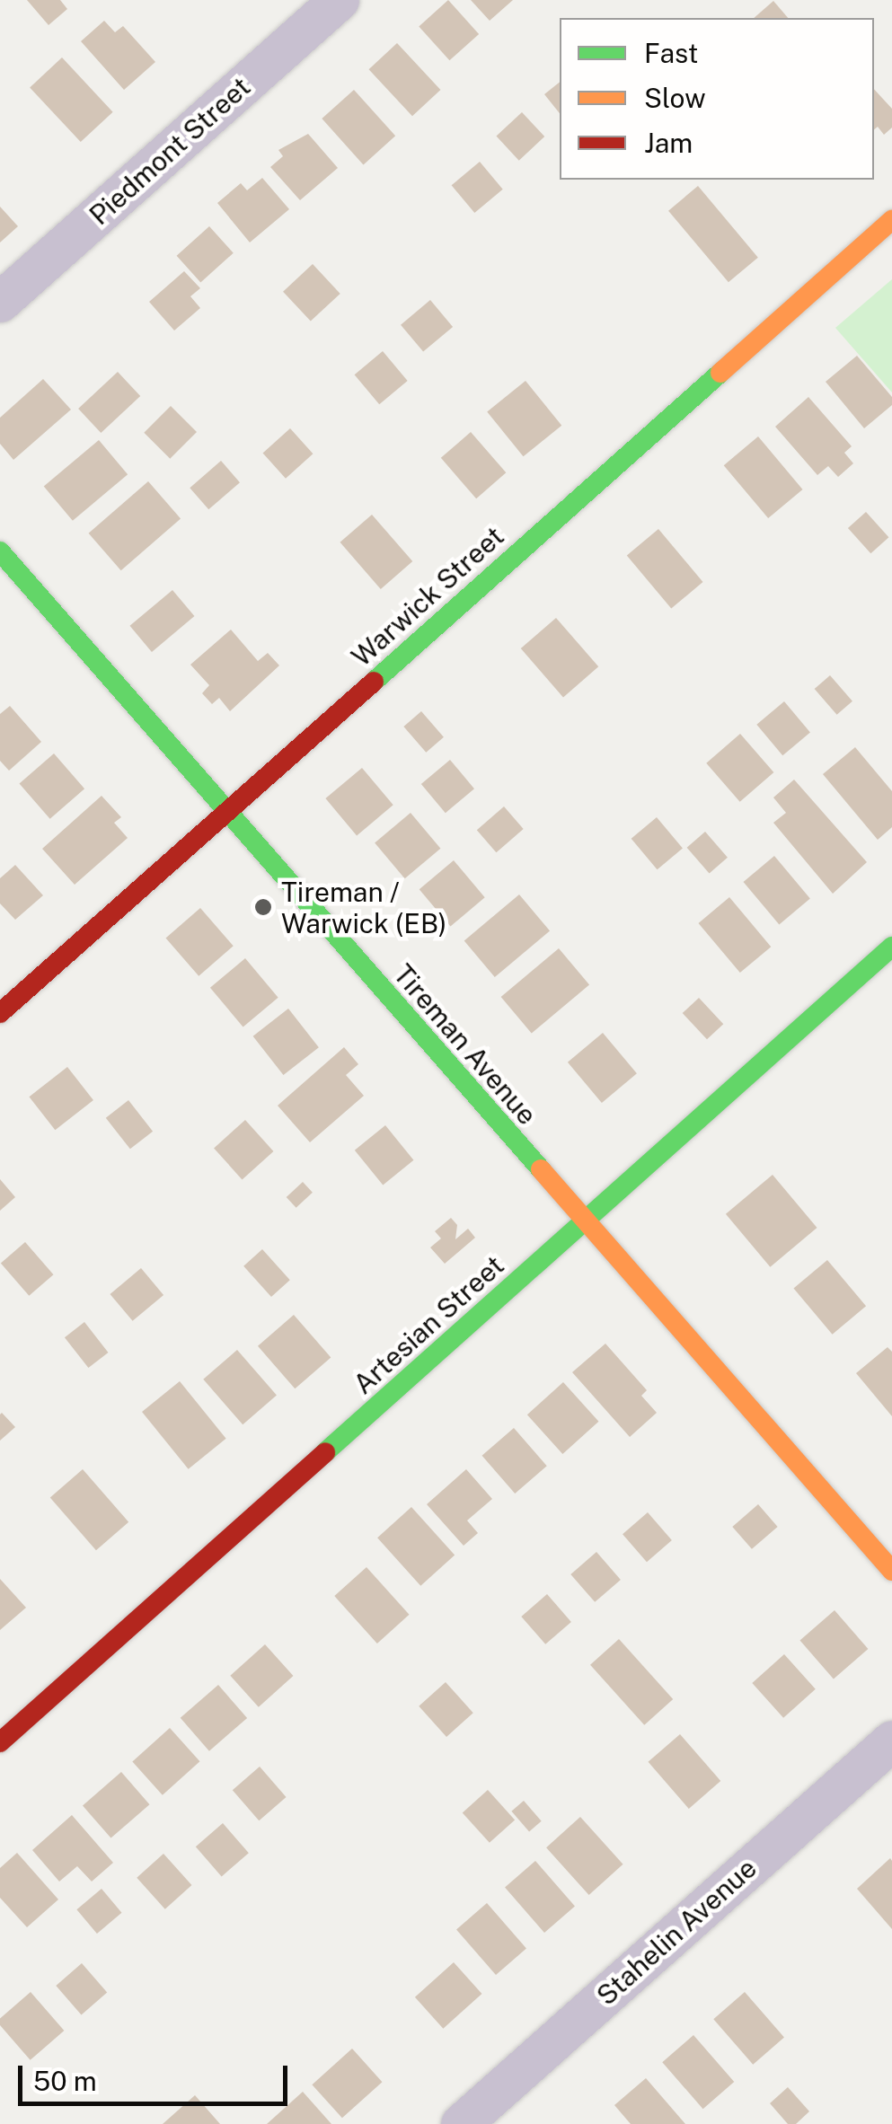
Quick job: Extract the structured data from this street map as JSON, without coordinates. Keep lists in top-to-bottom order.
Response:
{
  "streets": {
    "street": [
      "Piedmont Street",
      "Warwick Street",
      "Tireman Avenue",
      "Artesian Street",
      "Stahelin Avenue"
    ]
  },
  "crossings": [
    ["Warwick Street", "Tireman Avenue"],
    ["Tireman Avenue", "Artesian Street"]
  ],
  "places": ["Tireman / Warwick (EB)"],
  "legend": ["Fast", "Slow", "Jam"],
  "scale_bar": "50 m"
}
